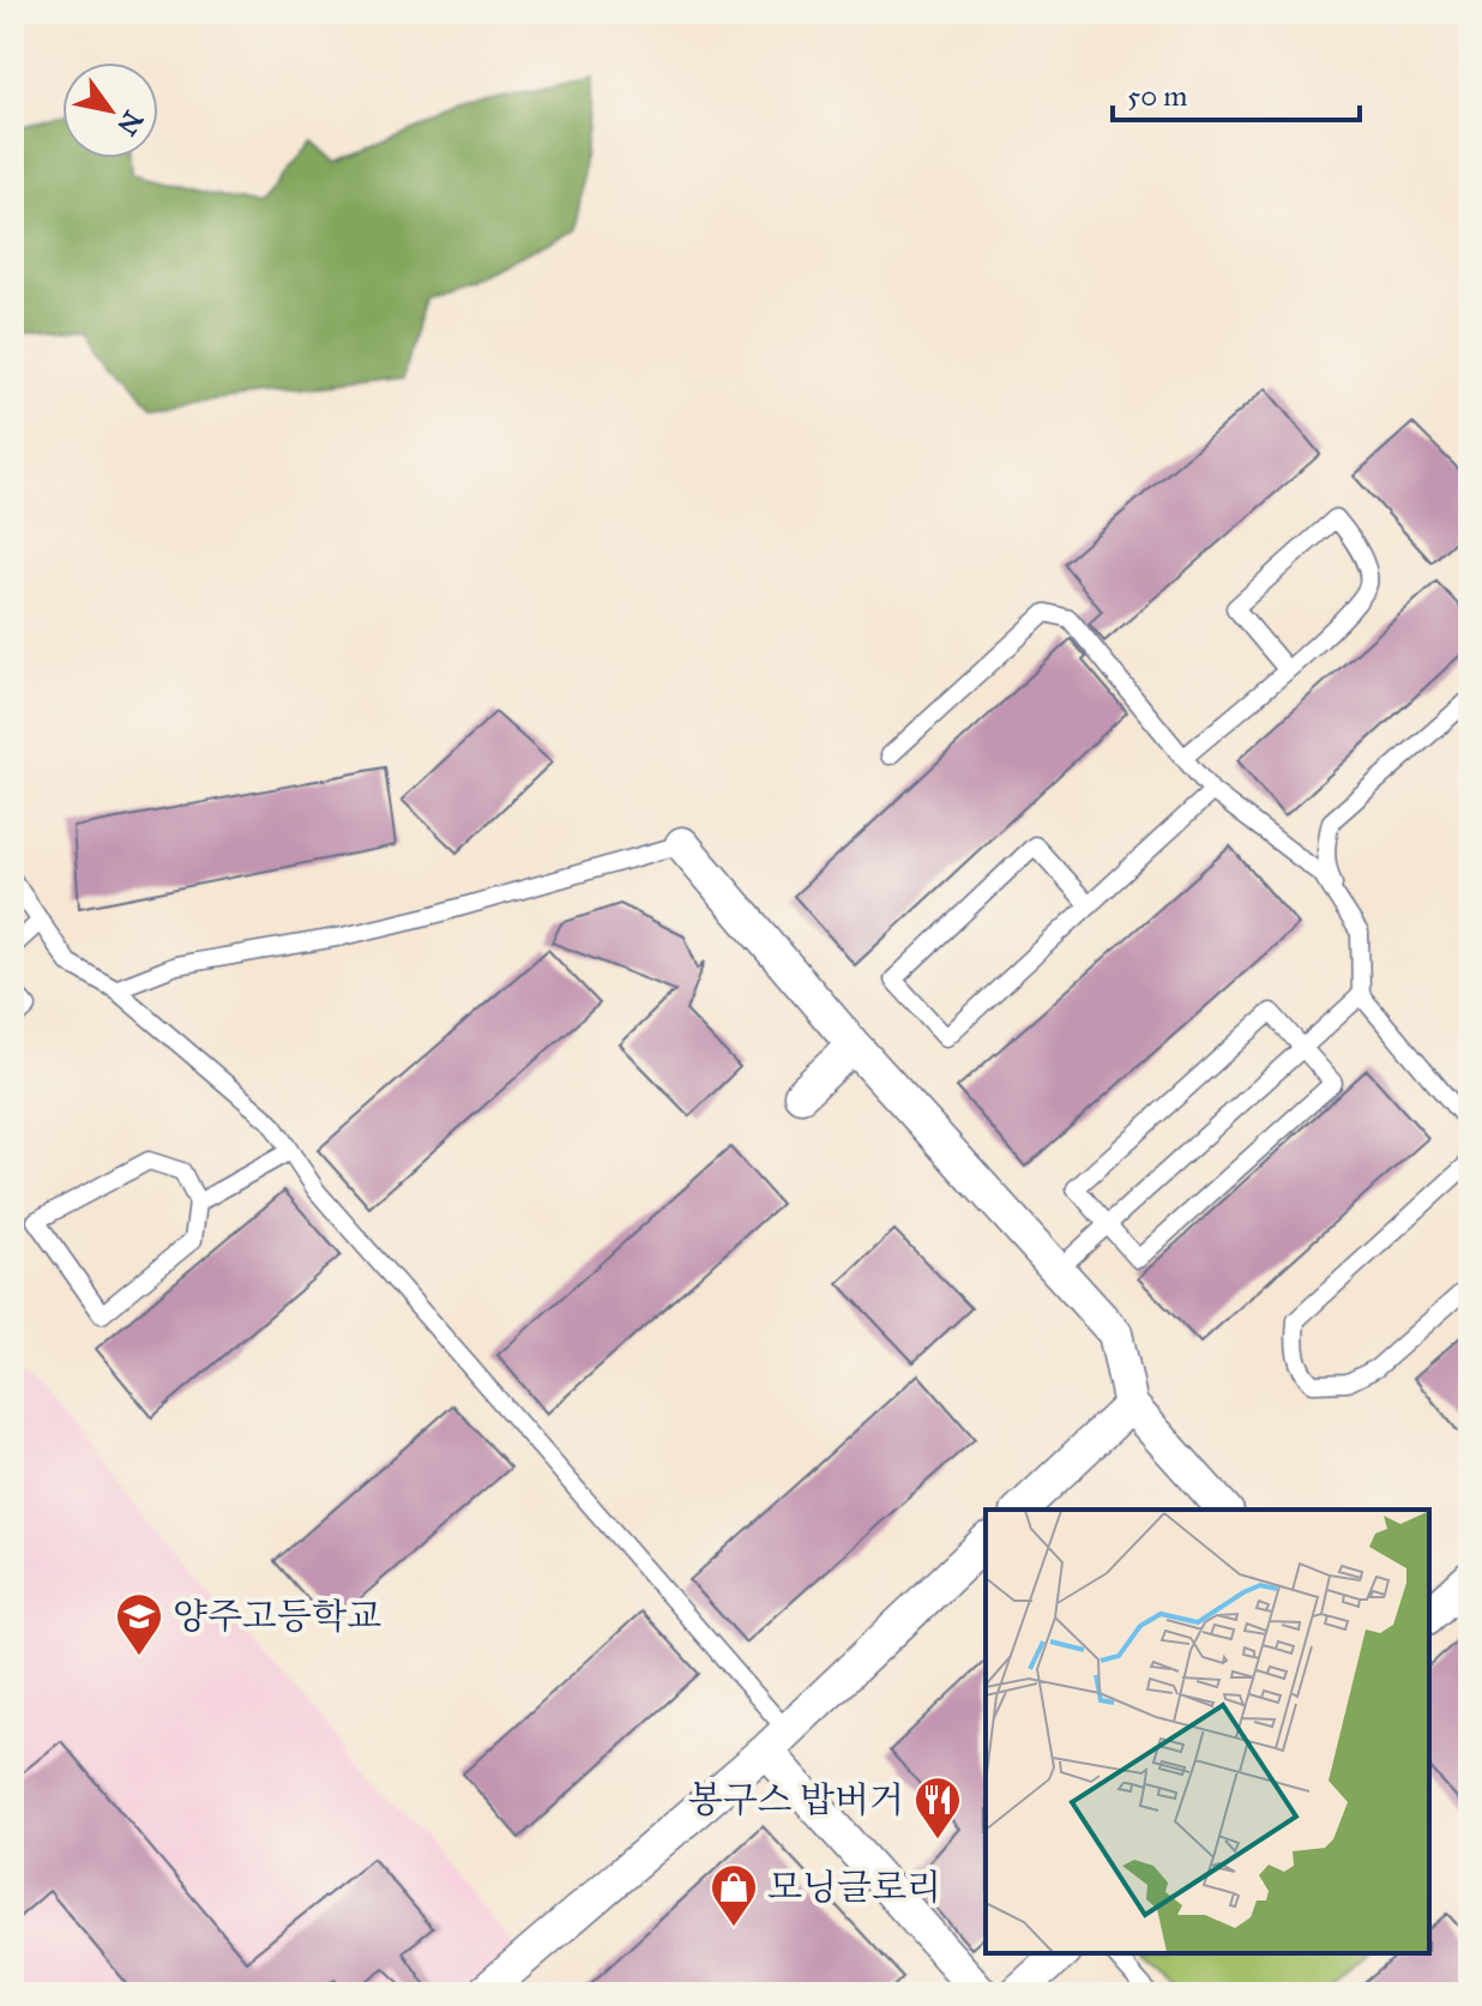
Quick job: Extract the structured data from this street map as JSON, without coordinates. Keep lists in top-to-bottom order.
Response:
{
  "places": {
    "school or university": ["양주고등학교"],
    "restaurant": ["봉구스 밥버거"],
    "shop": ["모닝글로리"]
  },
  "scale_bar": "50 m",
  "north": "bottom right"
}
